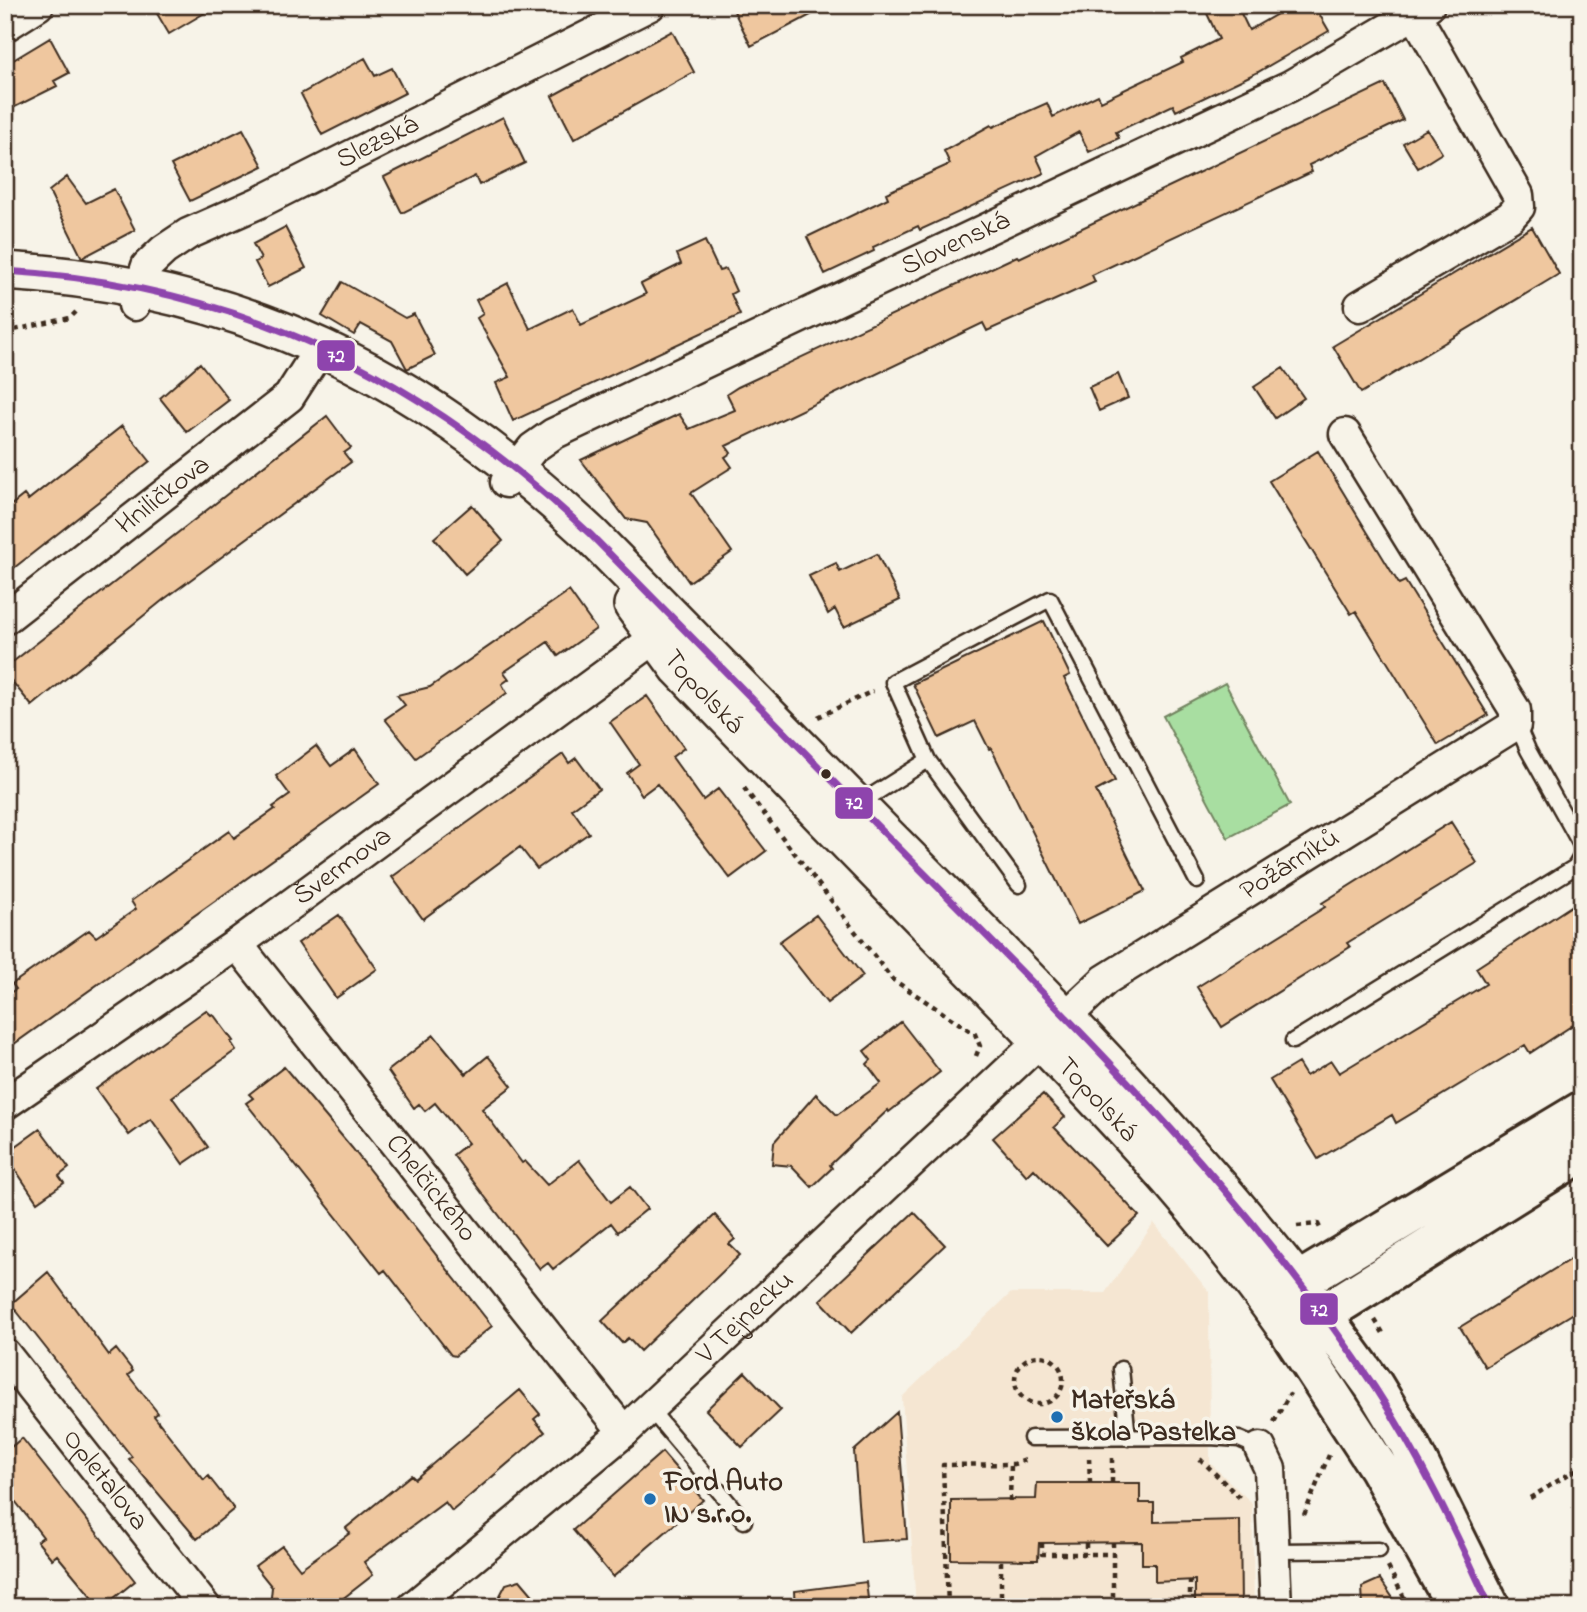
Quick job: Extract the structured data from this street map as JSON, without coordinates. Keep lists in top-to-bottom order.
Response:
{
  "streets": {
    "street": [
      "Slezská",
      "Slovenská",
      "Hniličkova",
      "Topolská",
      "Požárníků",
      "Švermova",
      "Chelčického",
      "V Tejnecku",
      "Opletalova"
    ]
  },
  "crossings": [
    ["Slezská", "Topolská"],
    ["Slovenská", "Topolská"],
    ["Hniličkova", "Topolská"],
    ["Topolská", "Požárníků"],
    ["Topolská", "Švermova"],
    ["Topolská", "V Tejnecku"],
    ["Požárníků", "V Tejnecku"],
    ["Švermova", "Chelčického"],
    ["Chelčického", "V Tejnecku"]
  ],
  "places": ["Mateřská škola Pastelka", "Ford Auto IN s.r.o."],
  "lines": ["transit line 72"]
}
